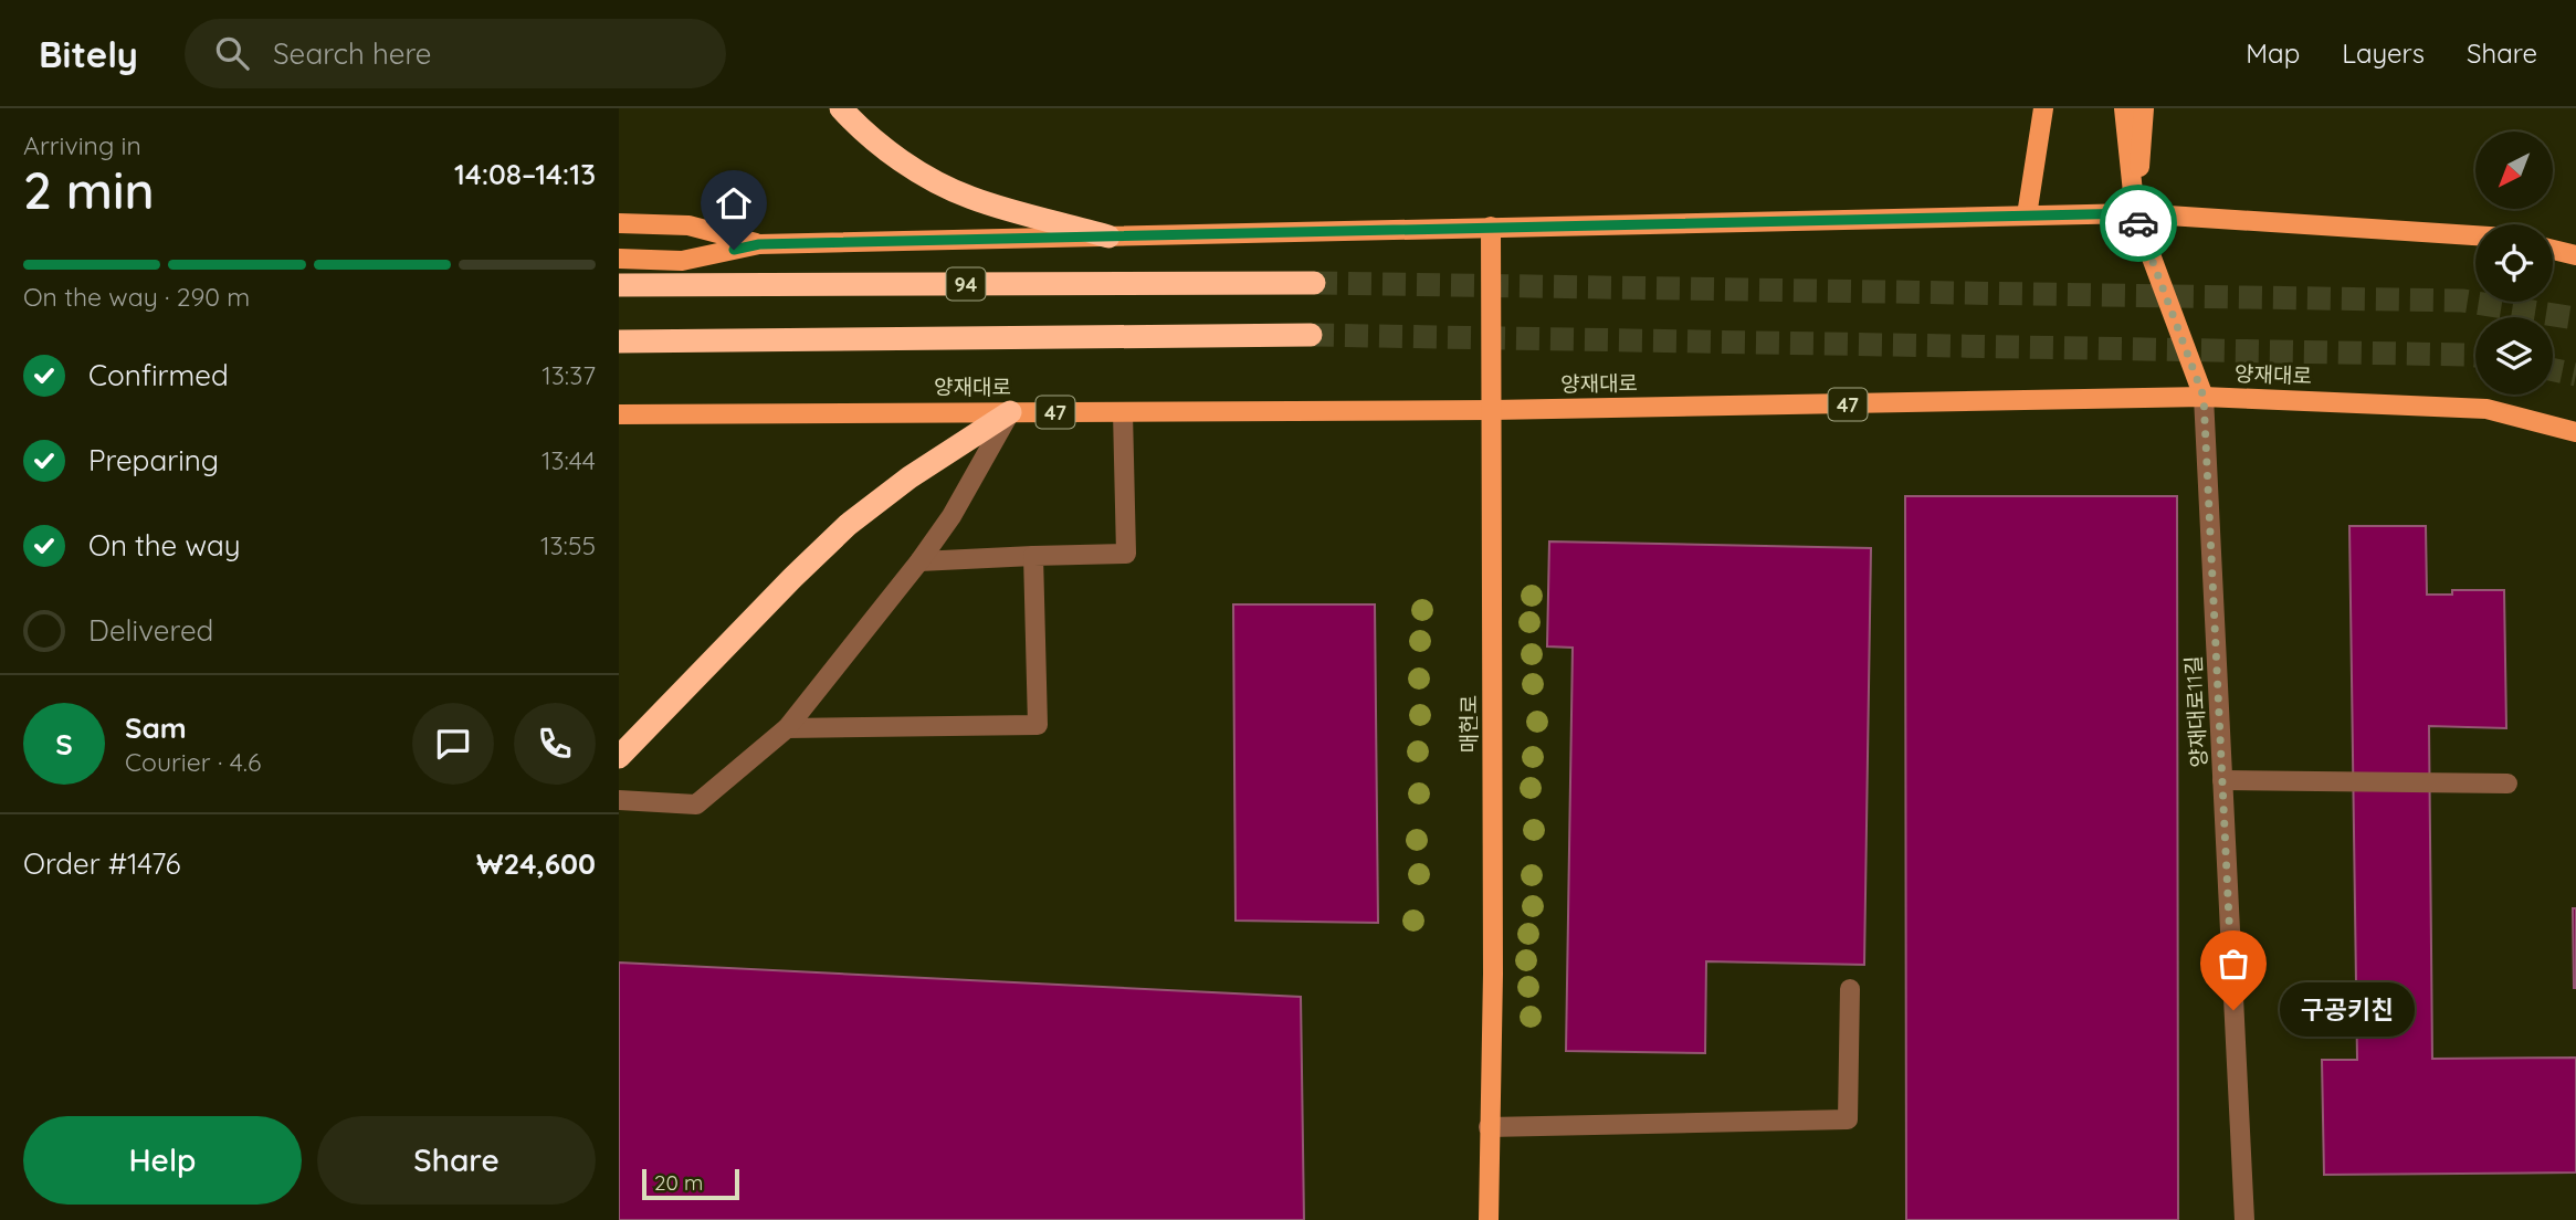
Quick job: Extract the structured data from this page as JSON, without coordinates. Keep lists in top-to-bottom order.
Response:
{
  "streets": {
    "highway": ["94"],
    "main road": [
      "양재대로",
      "47",
      "양재대로11길",
      "매헌로"
    ]
  },
  "crossings": [
    ["양재대로", "양재대로11길"],
    ["양재대로", "매헌로"]
  ],
  "places": ["구공키친"],
  "scale_bar": "20 m",
  "north": "bottom left",
  "page": {
    "header": "Bitely",
    "search": "Search here",
    "nav": ["Map", "Layers", "Share"],
    "heading": ["2 min", "Arriving in", "14:08–14:13"],
    "panel": [
      "Sam",
      "Courier · 4.6",
      "Order #1476",
      "₩24,600"
    ],
    "bar": "On the way · 290 m",
    "list": [
      ["Confirmed", "13:37"],
      ["Preparing", "13:44"],
      ["On the way", "13:55"],
      "Delivered"
    ],
    "round": "S",
    "bubble": "구공키친",
    "buttons": ["Help", "Share"],
    "scale": "20 m"
  }
}
